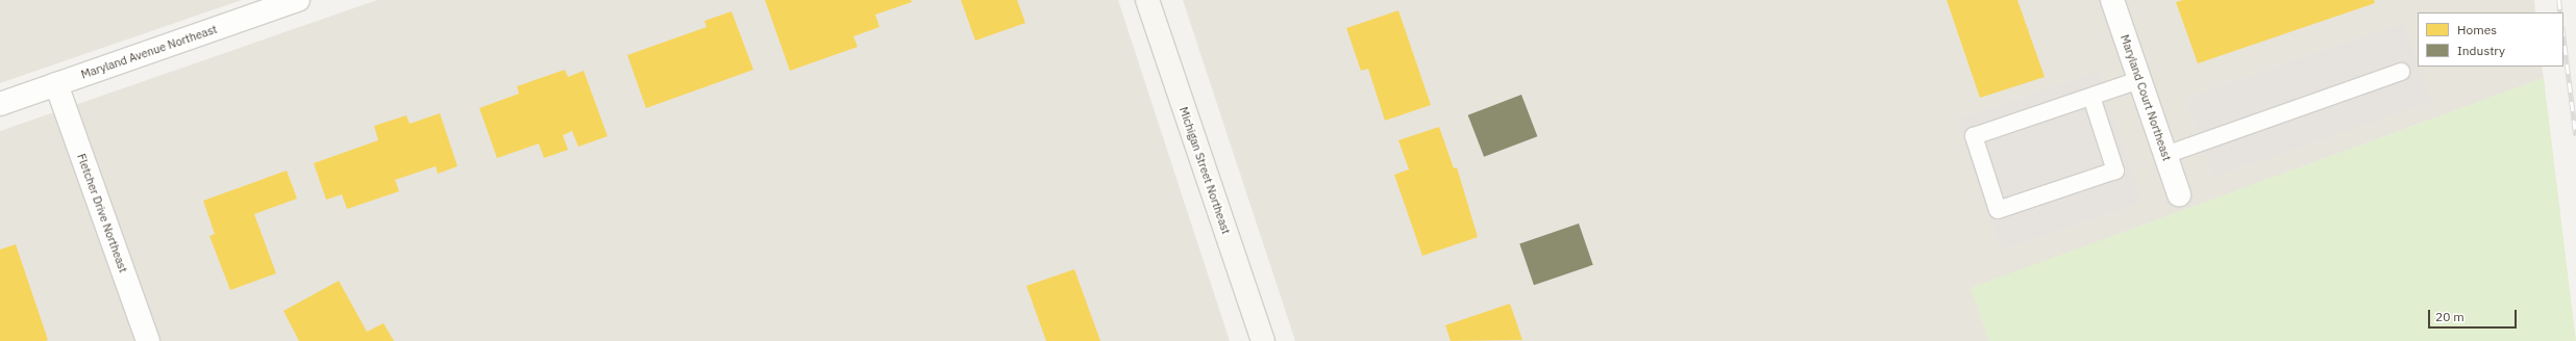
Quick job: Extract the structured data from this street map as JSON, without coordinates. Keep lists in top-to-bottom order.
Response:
{
  "streets": {
    "main road": ["Michigan Street Northeast"],
    "street": ["Maryland Avenue Northeast", "Maryland Court Northeast", "Fletcher Drive Northeast"]
  },
  "crossings": [
    ["Maryland Avenue Northeast", "Fletcher Drive Northeast"]
  ],
  "legend": ["Homes", "Industry"],
  "scale_bar": "20 m"
}
